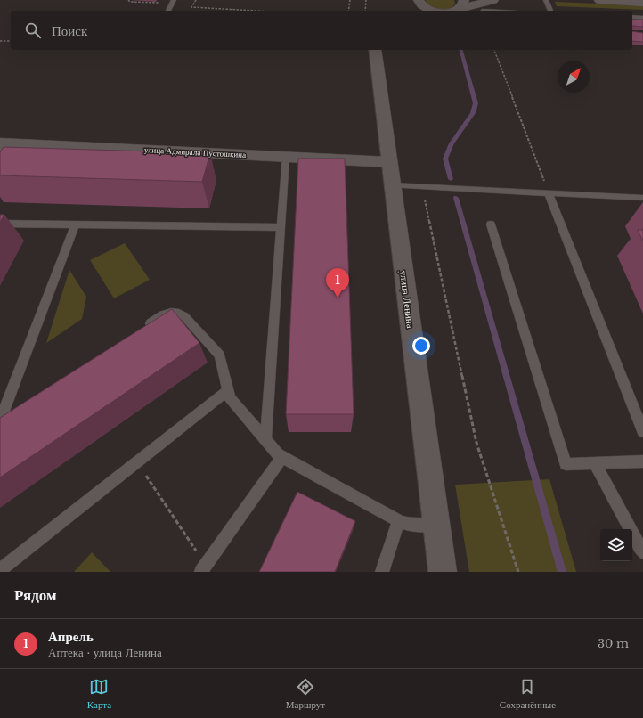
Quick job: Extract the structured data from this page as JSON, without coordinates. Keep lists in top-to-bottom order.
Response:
{
  "streets": {
    "street": ["улица Адмирала Пустошкина", "улица Ленина"]
  },
  "crossings": [
    ["улица Адмирала Пустошкина", "улица Ленина"]
  ],
  "north": "top right",
  "page": {
    "search": "Поиск",
    "pins": "1",
    "heading": "Рядом",
    "list": [
      {
        "mark": "1",
        "name": "Апрель",
        "note": "Аптека · улица Ленина",
        "value": "30 m"
      }
    ],
    "nav": ["Карта", "Маршрут", "Сохранённые"]
  }
}
